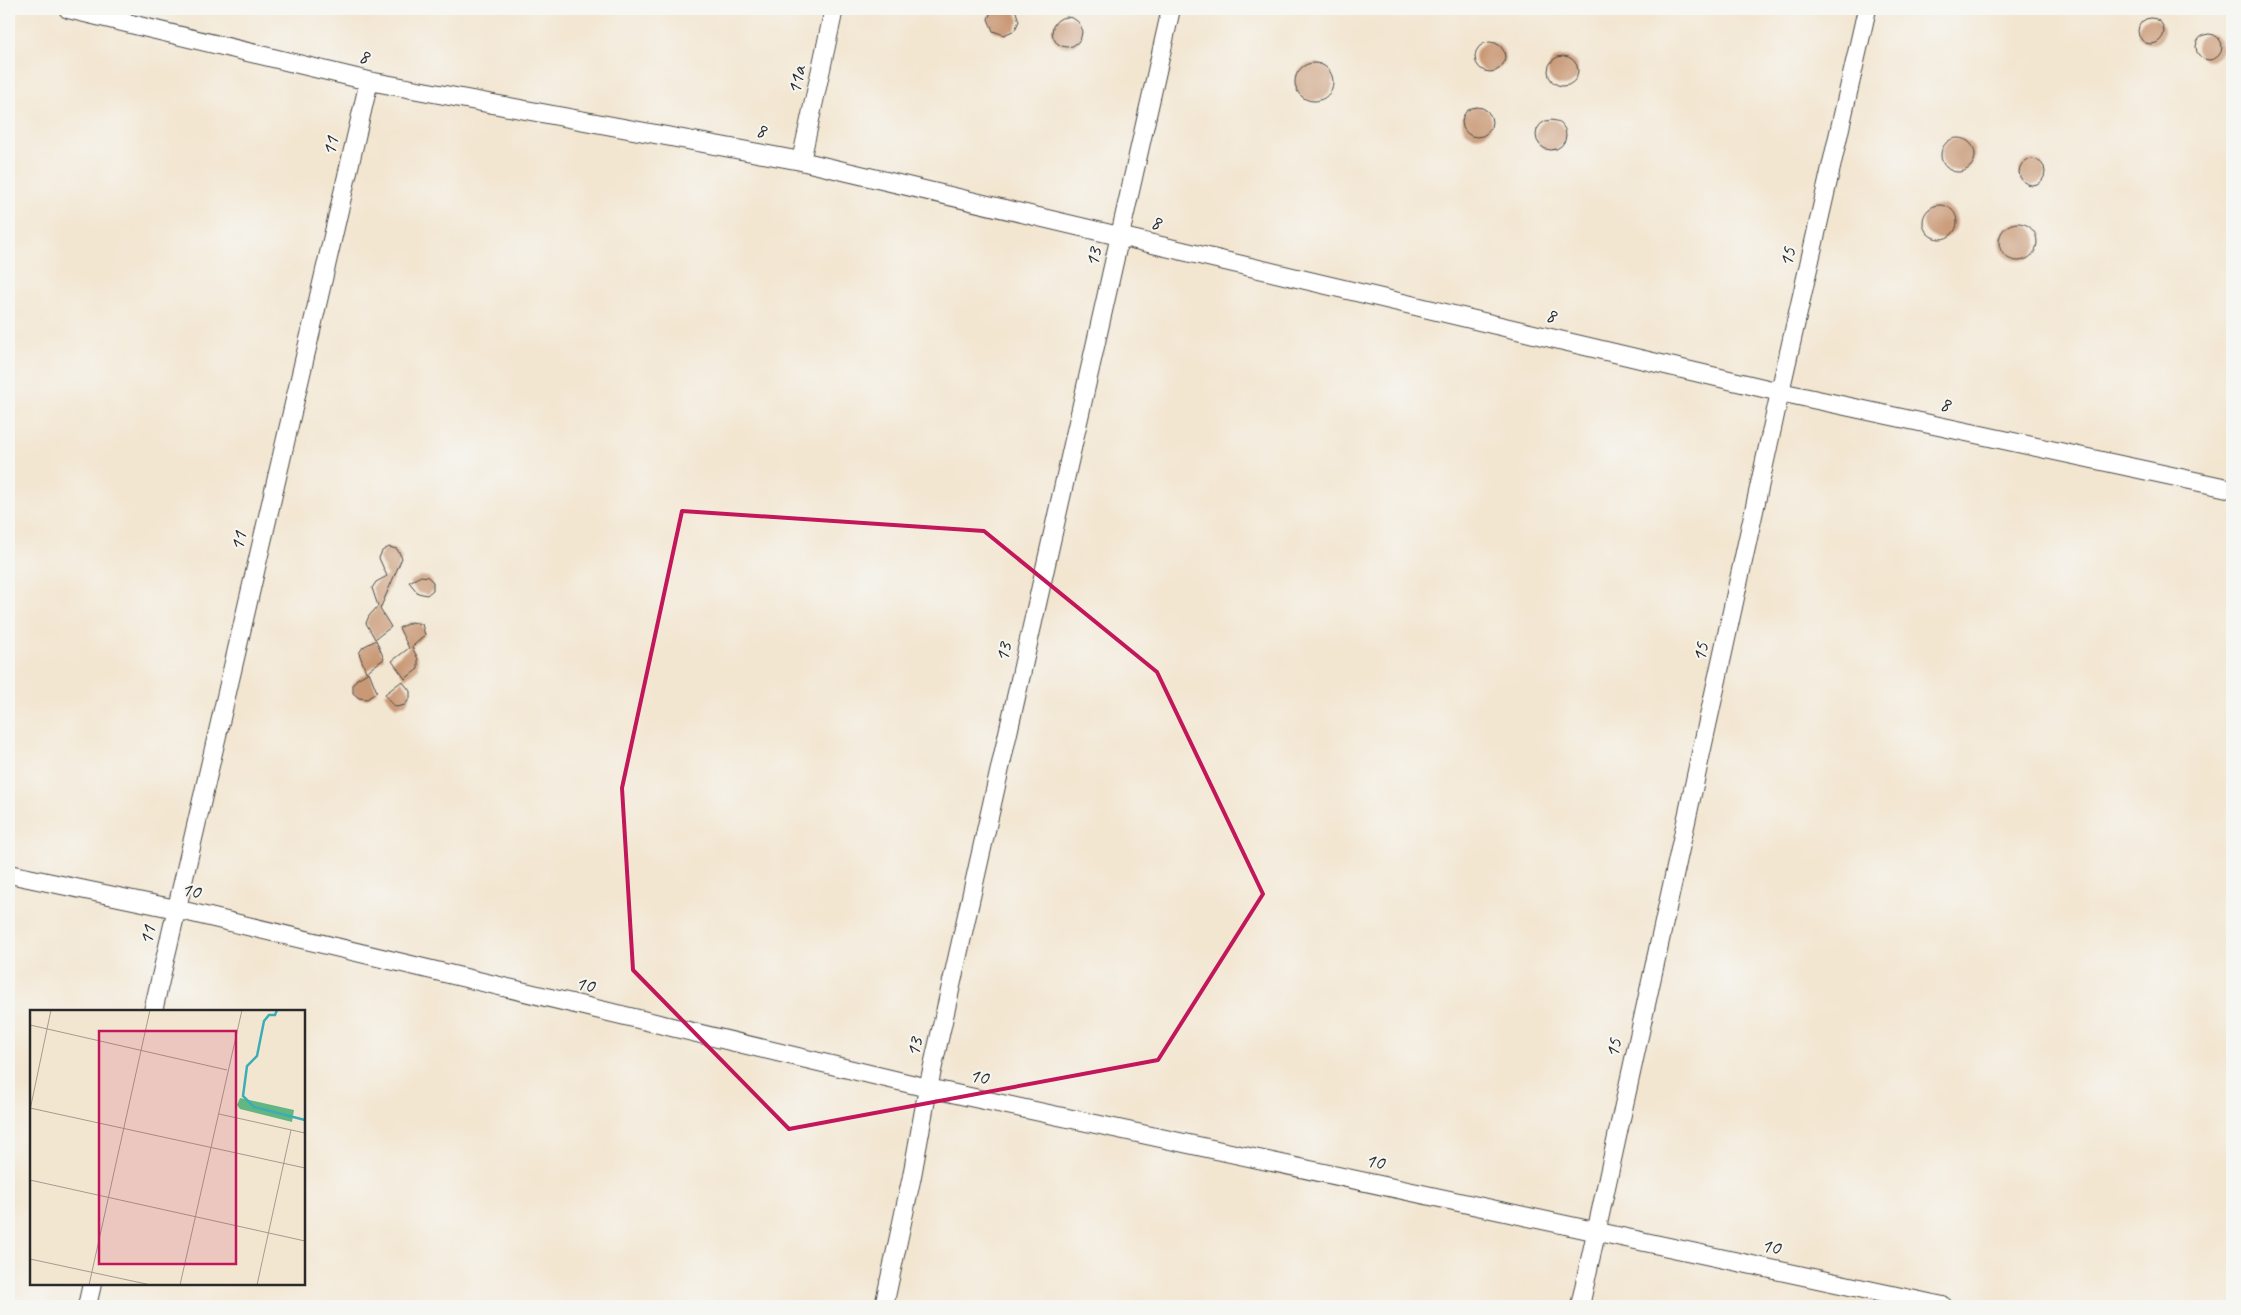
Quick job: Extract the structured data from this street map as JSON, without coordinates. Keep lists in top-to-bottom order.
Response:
{
  "streets": {
    "lane": [
      "8",
      "11a",
      "11",
      "13",
      "15",
      "10"
    ]
  },
  "crossings": [
    ["8", "11a"],
    ["8", "11"],
    ["8", "13"],
    ["8", "15"],
    ["11", "10"],
    ["13", "10"],
    ["15", "10"]
  ]
}
